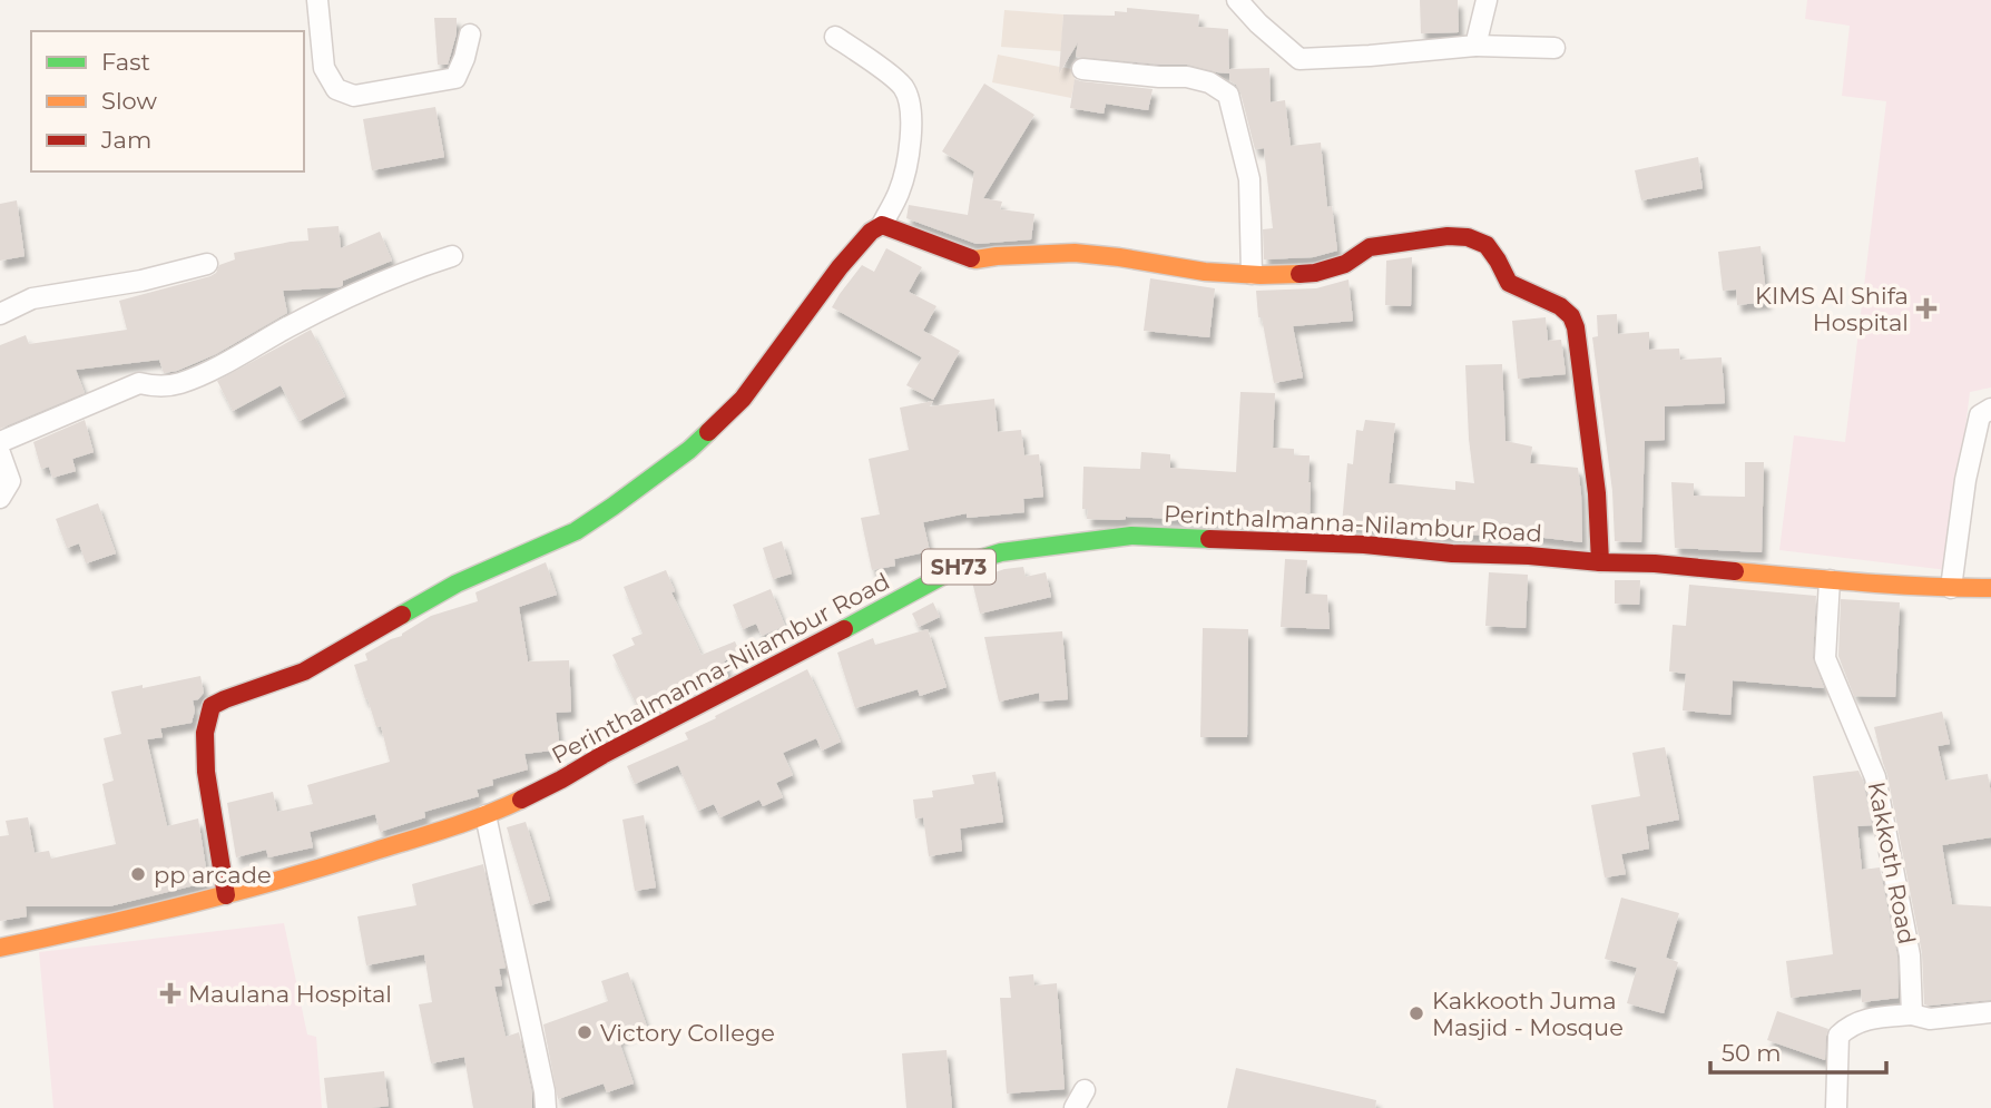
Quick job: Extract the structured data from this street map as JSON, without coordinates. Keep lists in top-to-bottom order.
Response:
{
  "streets": {
    "main road": ["Perinthalmanna-Nilambur Road", "SH73"],
    "street": ["Kakkoth Road"]
  },
  "crossings": [
    ["Perinthalmanna-Nilambur Road", "Kakkoth Road"]
  ],
  "places": {
    "health": ["KIMS Al Shifa Hospital", "Maulana Hospital"],
    "other": ["pp arcade", "Kakkooth Juma Masjid - Mosque", "Victory College"]
  },
  "legend": ["Fast", "Slow", "Jam"],
  "scale_bar": "50 m"
}
